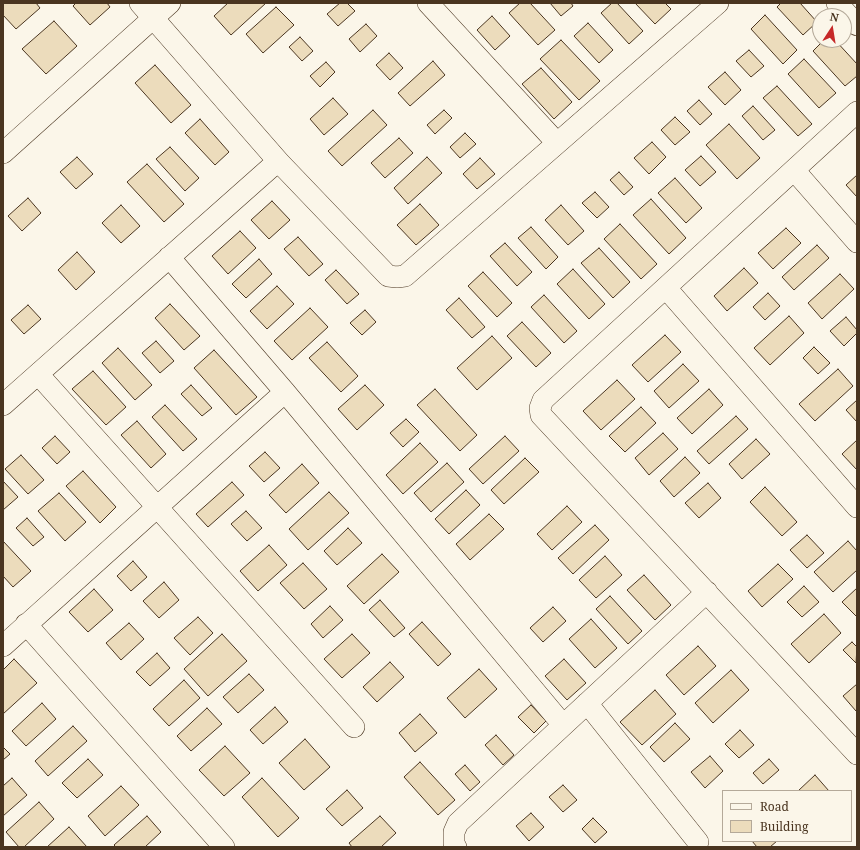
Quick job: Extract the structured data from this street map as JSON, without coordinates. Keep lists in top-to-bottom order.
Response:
{
  "legend": ["Road", "Building"],
  "north": "top"
}
